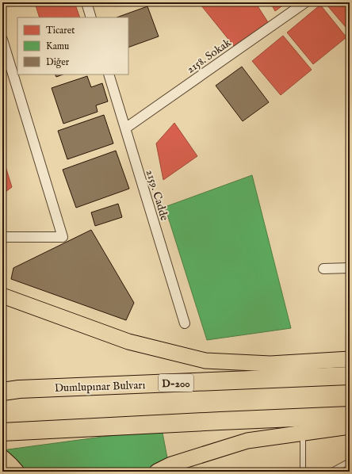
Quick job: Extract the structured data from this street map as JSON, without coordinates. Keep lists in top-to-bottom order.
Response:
{
  "streets": {
    "highway": ["D-200", "Dumlupınar Bulvarı"],
    "street": ["2158. Sokak", "2159. Cadde"]
  },
  "crossings": [
    ["2158. Sokak", "2159. Cadde"]
  ],
  "legend": ["Ticaret", "Kamu", "Diğer"]
}
